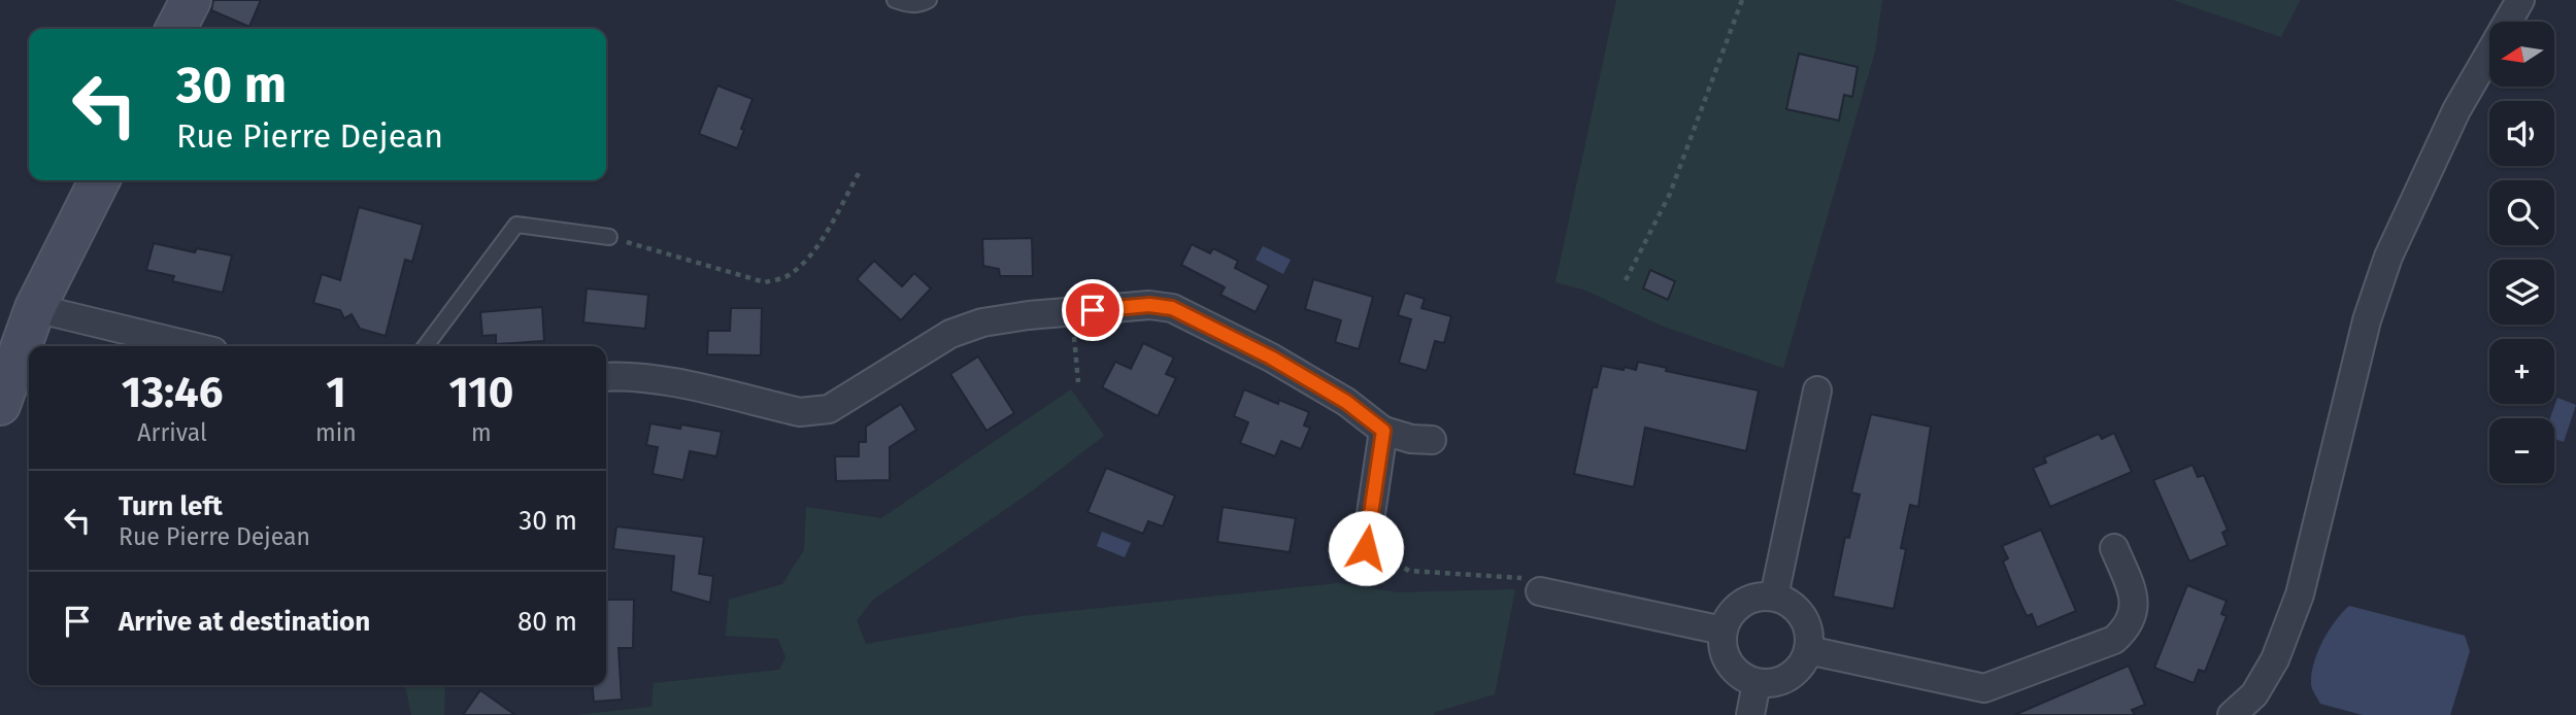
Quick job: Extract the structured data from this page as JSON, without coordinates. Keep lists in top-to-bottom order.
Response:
{
  "north": "left",
  "page": {
    "map_buttons": ["+", "−"],
    "turn": ["30 m", "Rue Pierre Dejean"],
    "eta": [
      "13:46",
      "Arrival",
      "1",
      "min",
      "110",
      "m"
    ],
    "list": [
      {
        "name": "Turn left",
        "note": "Rue Pierre Dejean",
        "value": "30 m"
      },
      {
        "name": "Arrive at destination",
        "value": "80 m"
      }
    ]
  }
}
